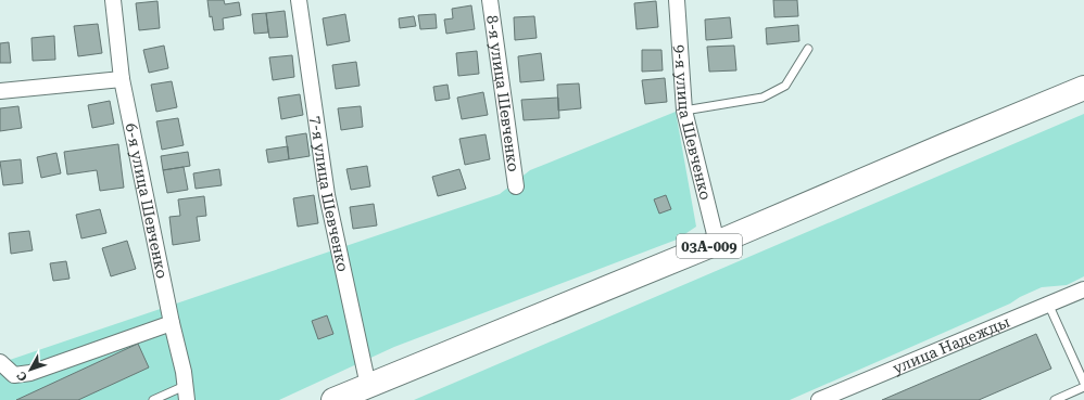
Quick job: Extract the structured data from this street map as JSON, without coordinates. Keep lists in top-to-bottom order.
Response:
{
  "streets": {
    "main road": ["03А-009"],
    "street": [
      "8-я улица Шевченко",
      "9-я улица Шевченко",
      "7-я улица Шевченко",
      "6-я улица Шевченко",
      "улица Надежды"
    ]
  },
  "crossings": [
    ["9-я улица Шевченко", "03А-009"],
    ["7-я улица Шевченко", "03А-009"]
  ],
  "north": "bottom left"
}
